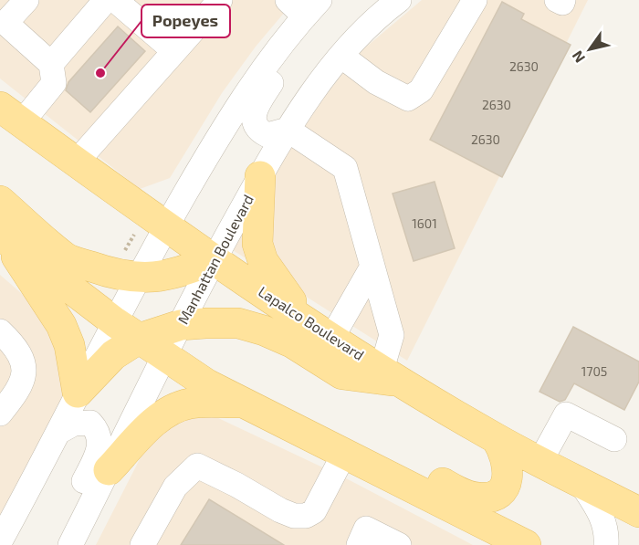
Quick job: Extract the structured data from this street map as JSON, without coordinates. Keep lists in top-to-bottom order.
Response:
{
  "streets": {
    "main road": ["Lapalco Boulevard"],
    "street": ["Manhattan Boulevard"]
  },
  "crossings": [
    ["Manhattan Boulevard", "Lapalco Boulevard"]
  ],
  "places": ["Popeyes"],
  "house_numbers": [
    "2630",
    "2630",
    "2630",
    "1601",
    "1705"
  ],
  "north": "bottom left"
}
